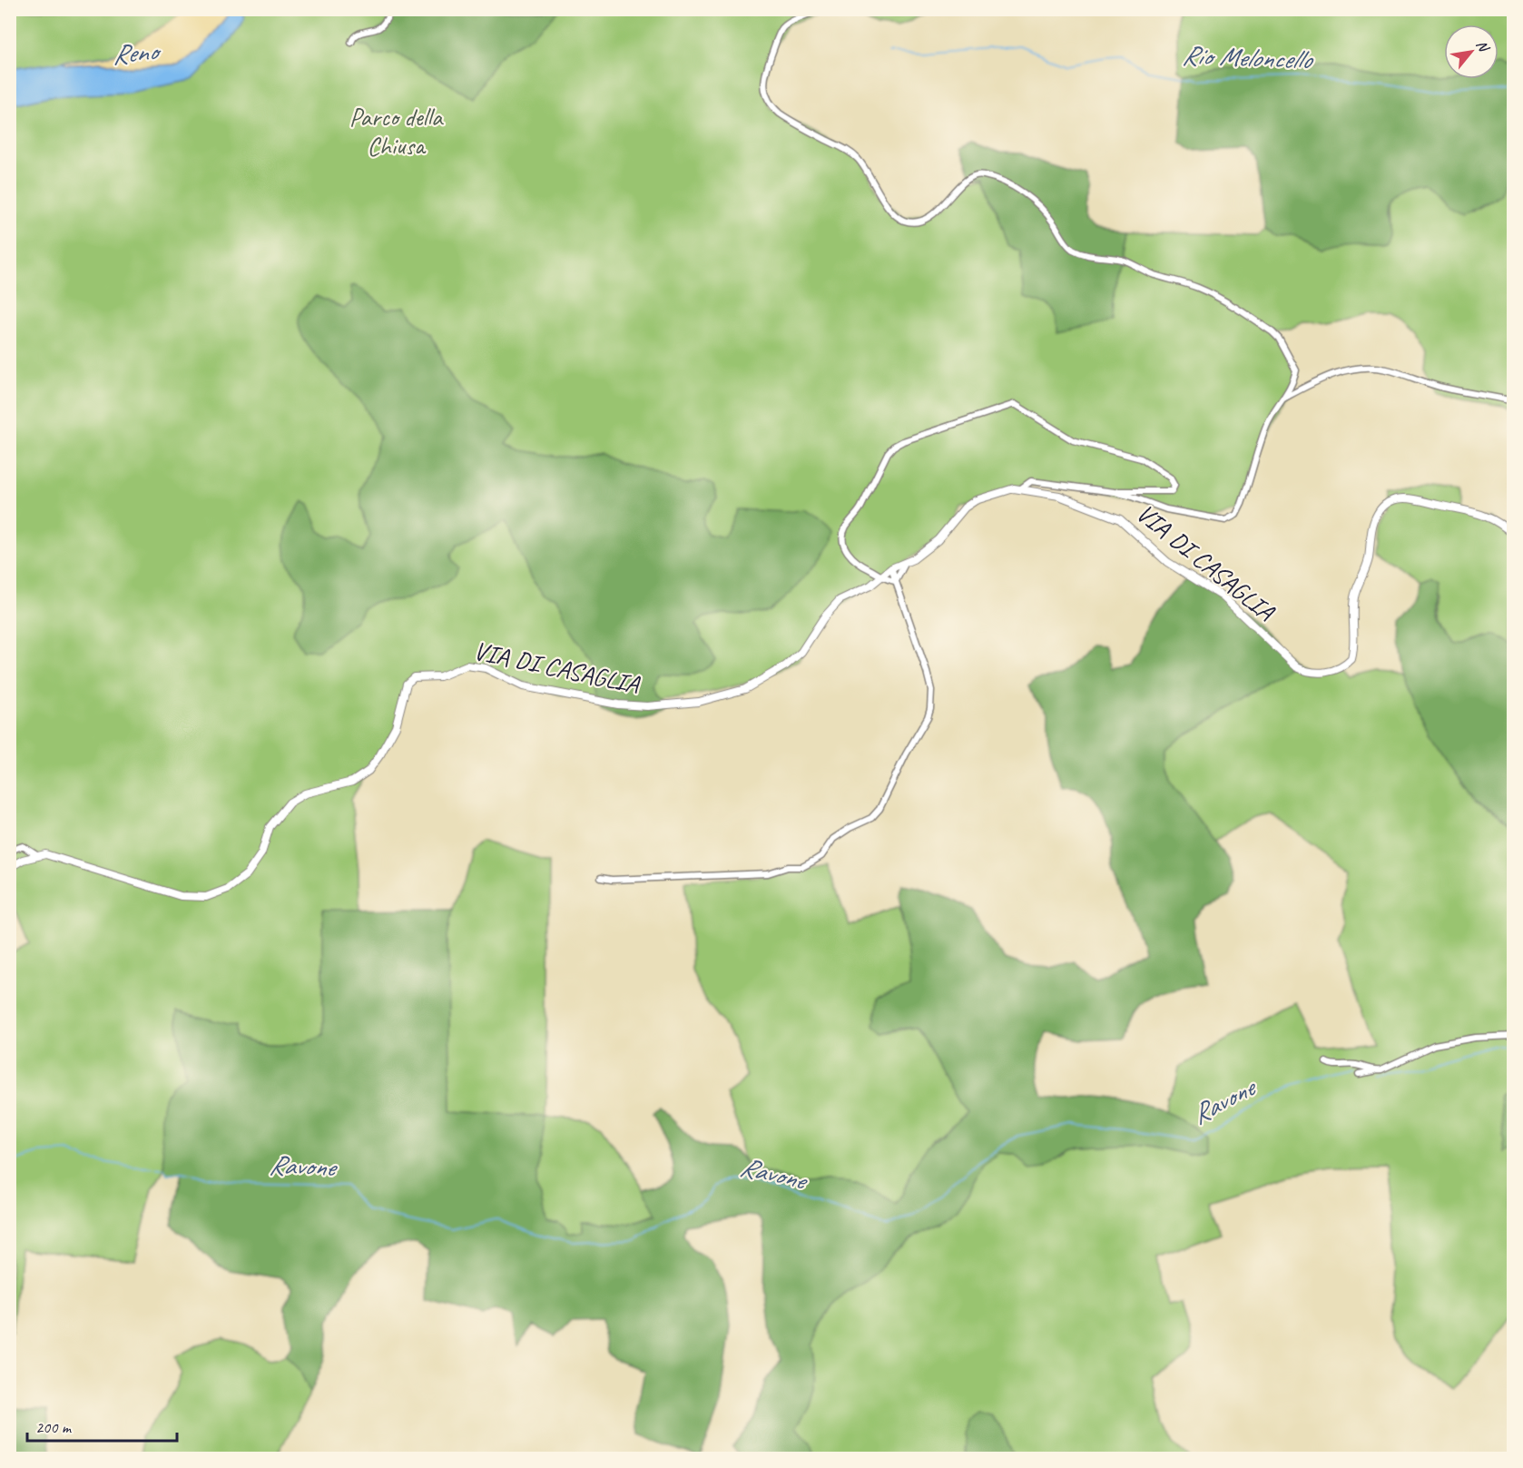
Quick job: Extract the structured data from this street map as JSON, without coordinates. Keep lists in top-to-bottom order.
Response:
{
  "streets": {
    "street": ["VIA DI CASAGLIA"]
  },
  "water": ["Reno", "Rio Meloncello", "Ravone"],
  "parks": ["Parco della Chiusa"],
  "scale_bar": "200 m",
  "north": "top right"
}
